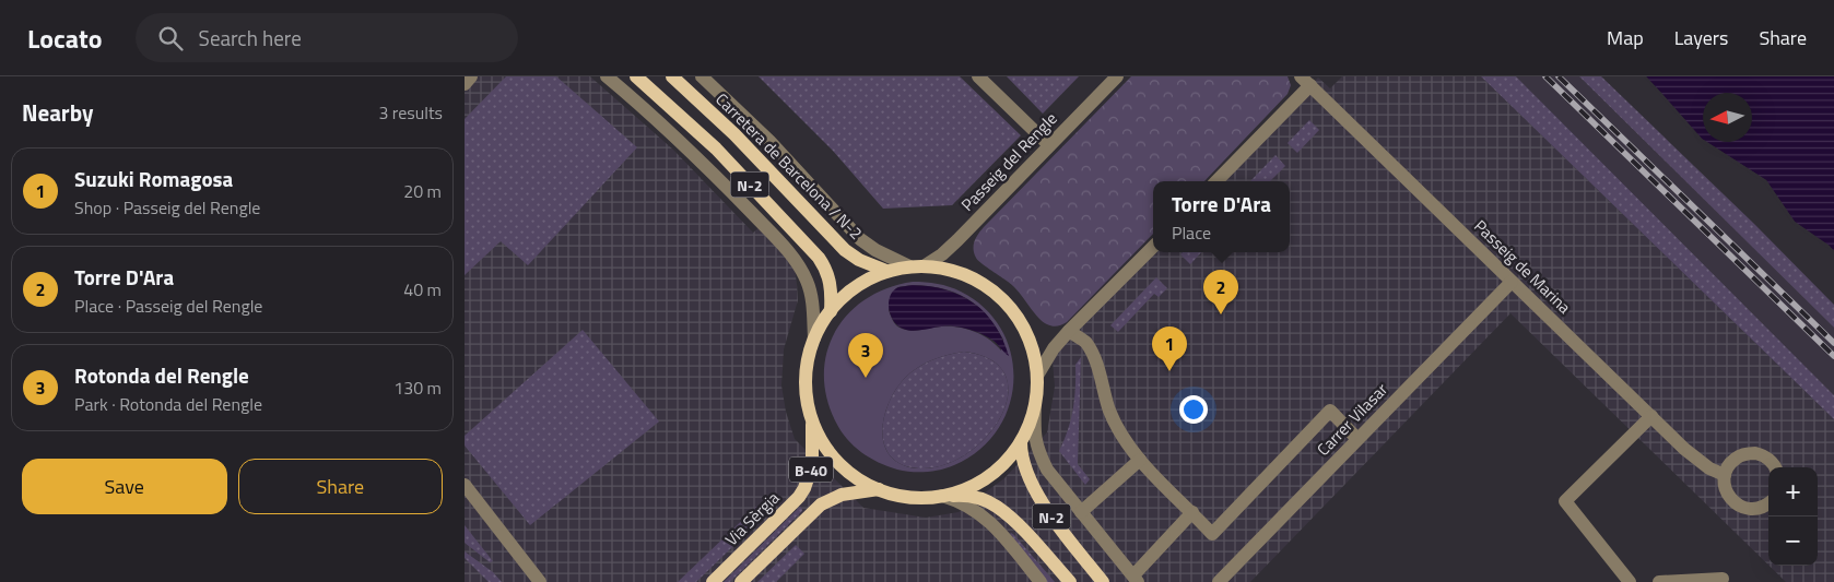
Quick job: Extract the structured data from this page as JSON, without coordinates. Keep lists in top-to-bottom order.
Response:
{
  "streets": {
    "main road": [
      "Carretera de Barcelona / N-2",
      "N-2",
      "B-40",
      "Via Sèrgia"
    ],
    "street": ["Passeig del Rengle", "Passeig de Marina", "Carrer Vilasar"]
  },
  "crossings": [
    ["Passeig del Rengle", "N-2"],
    ["Carretera de Barcelona / N-2", "N-2"],
    ["N-2", "B-40"],
    ["N-2", "Via Sèrgia"],
    ["Passeig de Marina", "Carrer Vilasar"]
  ],
  "north": "left",
  "page": {
    "header": "Locato",
    "search": "Search here",
    "nav": ["Map", "Layers", "Share"],
    "heading": ["Nearby", "3 results"],
    "list": [
      {
        "mark": "1",
        "name": "Suzuki Romagosa",
        "note": "Shop · Passeig del Rengle",
        "value": "20 m"
      },
      {
        "mark": "2",
        "name": "Torre D'Ara",
        "note": "Place · Passeig del Rengle",
        "value": "40 m"
      },
      {
        "mark": "3",
        "name": "Rotonda del Rengle",
        "note": "Park · Rotonda del Rengle",
        "value": "130 m"
      }
    ],
    "popup": ["Torre D'Ara", "Place"],
    "pins": ["2", "1", "3"],
    "buttons": ["Save", "Share"],
    "map_buttons": ["+", "−"]
  }
}
